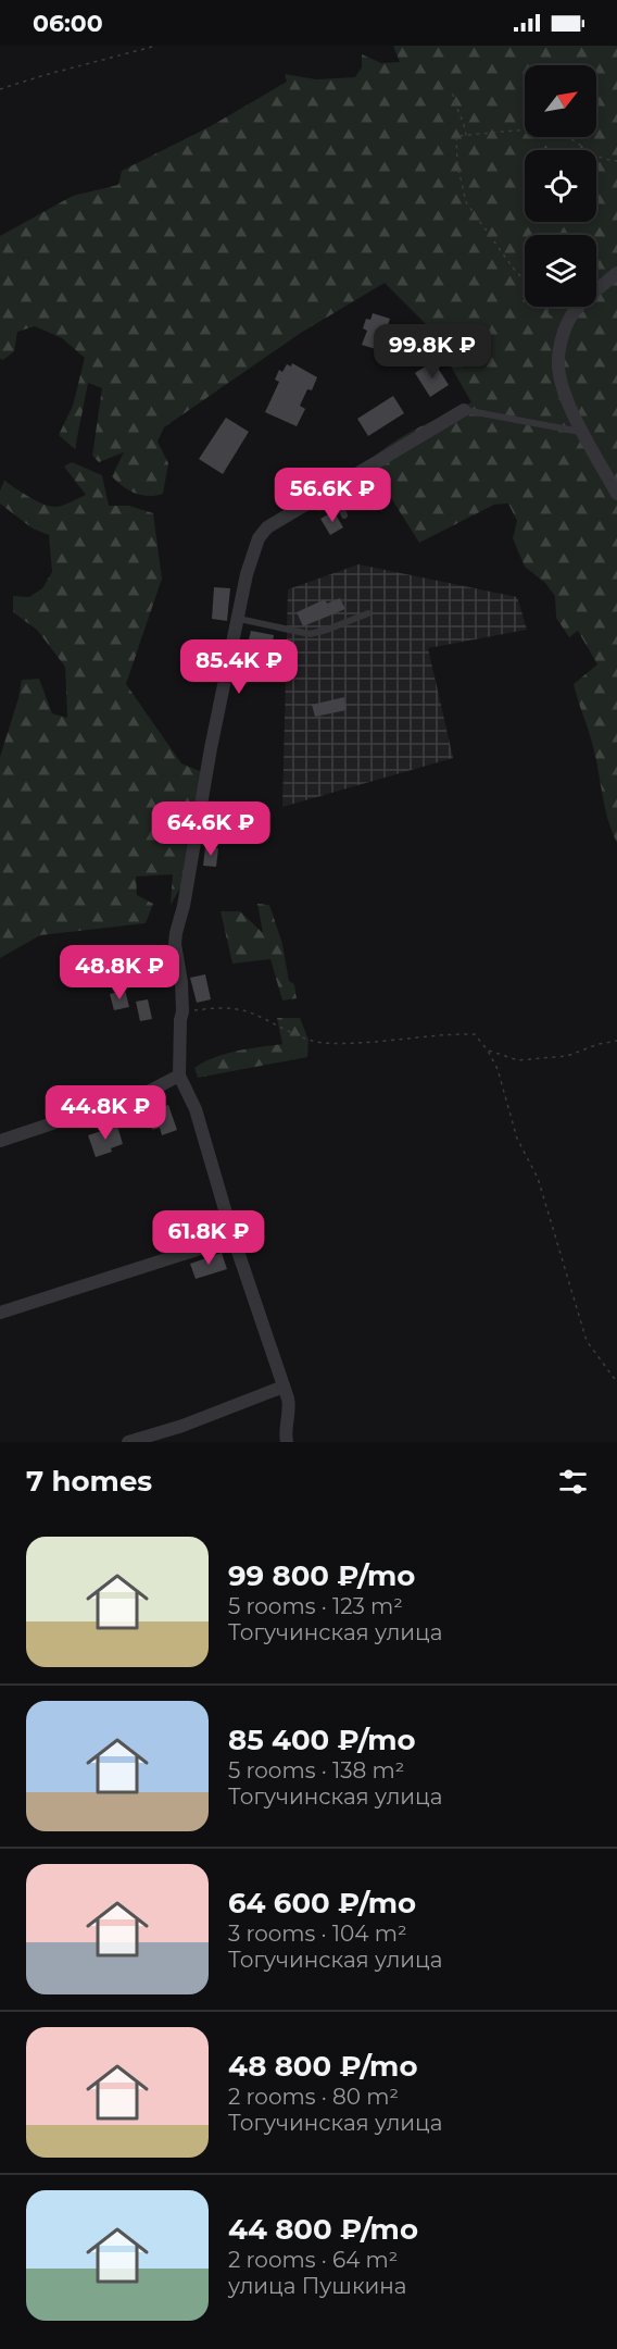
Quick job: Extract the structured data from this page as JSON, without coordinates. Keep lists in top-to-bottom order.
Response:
{
  "north": "top right",
  "page": {
    "status": "06:00",
    "price": [
      "99.8K ₽",
      "56.6K ₽",
      "85.4K ₽",
      "64.6K ₽",
      "48.8K ₽",
      "44.8K ₽",
      "61.8K ₽"
    ],
    "heading": "7 homes",
    "list": [
      {
        "name": "99 800 ₽/mo",
        "note": "5 rooms · 123 m² · Тогучинская улица"
      },
      {
        "name": "85 400 ₽/mo",
        "note": "5 rooms · 138 m² · Тогучинская улица"
      },
      {
        "name": "64 600 ₽/mo",
        "note": "3 rooms · 104 m² · Тогучинская улица"
      },
      {
        "name": "48 800 ₽/mo",
        "note": "2 rooms · 80 m² · Тогучинская улица"
      },
      {
        "name": "44 800 ₽/mo",
        "note": "2 rooms · 64 m² · улица Пушкина"
      }
    ]
  }
}
